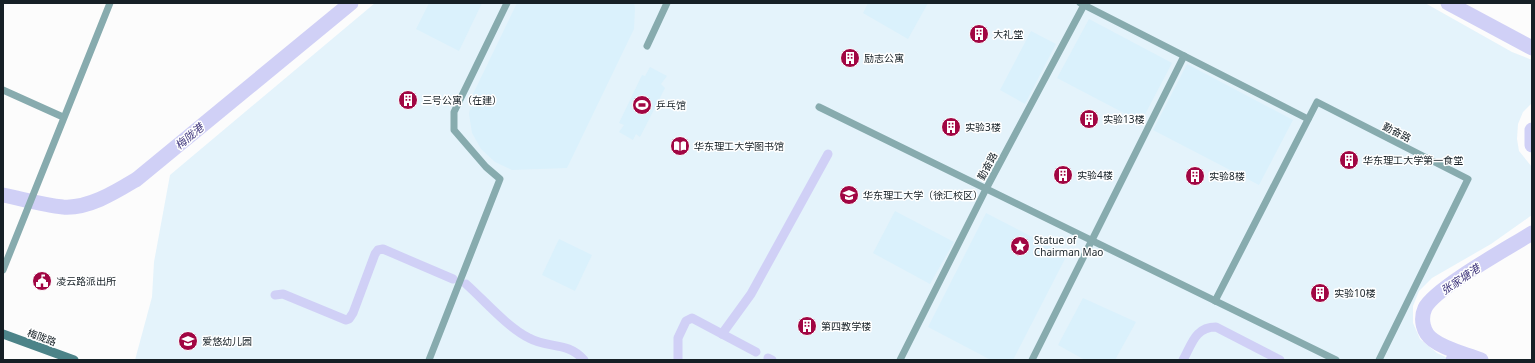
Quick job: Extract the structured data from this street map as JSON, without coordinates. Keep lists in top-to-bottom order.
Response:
{
  "streets": {
    "street": ["勤奋路", "梅陇路"]
  },
  "water": ["梅陇港", "张家塘港"],
  "places": {
    "building": [
      "大礼堂",
      "励志公寓",
      "三号公寓（在建）",
      "实验13楼",
      "实验3楼",
      "华东理工大学第一食堂",
      "实验4楼",
      "实验8楼",
      "实验10楼",
      "第四教学楼"
    ],
    "sports": ["乒乓馆"],
    "library": ["华东理工大学图书馆"],
    "school or university": ["华东理工大学（徐汇校区）", "爱悠幼儿园"],
    "place": ["Statue of Chairman Mao"],
    "public building": ["凌云路派出所"]
  }
}
